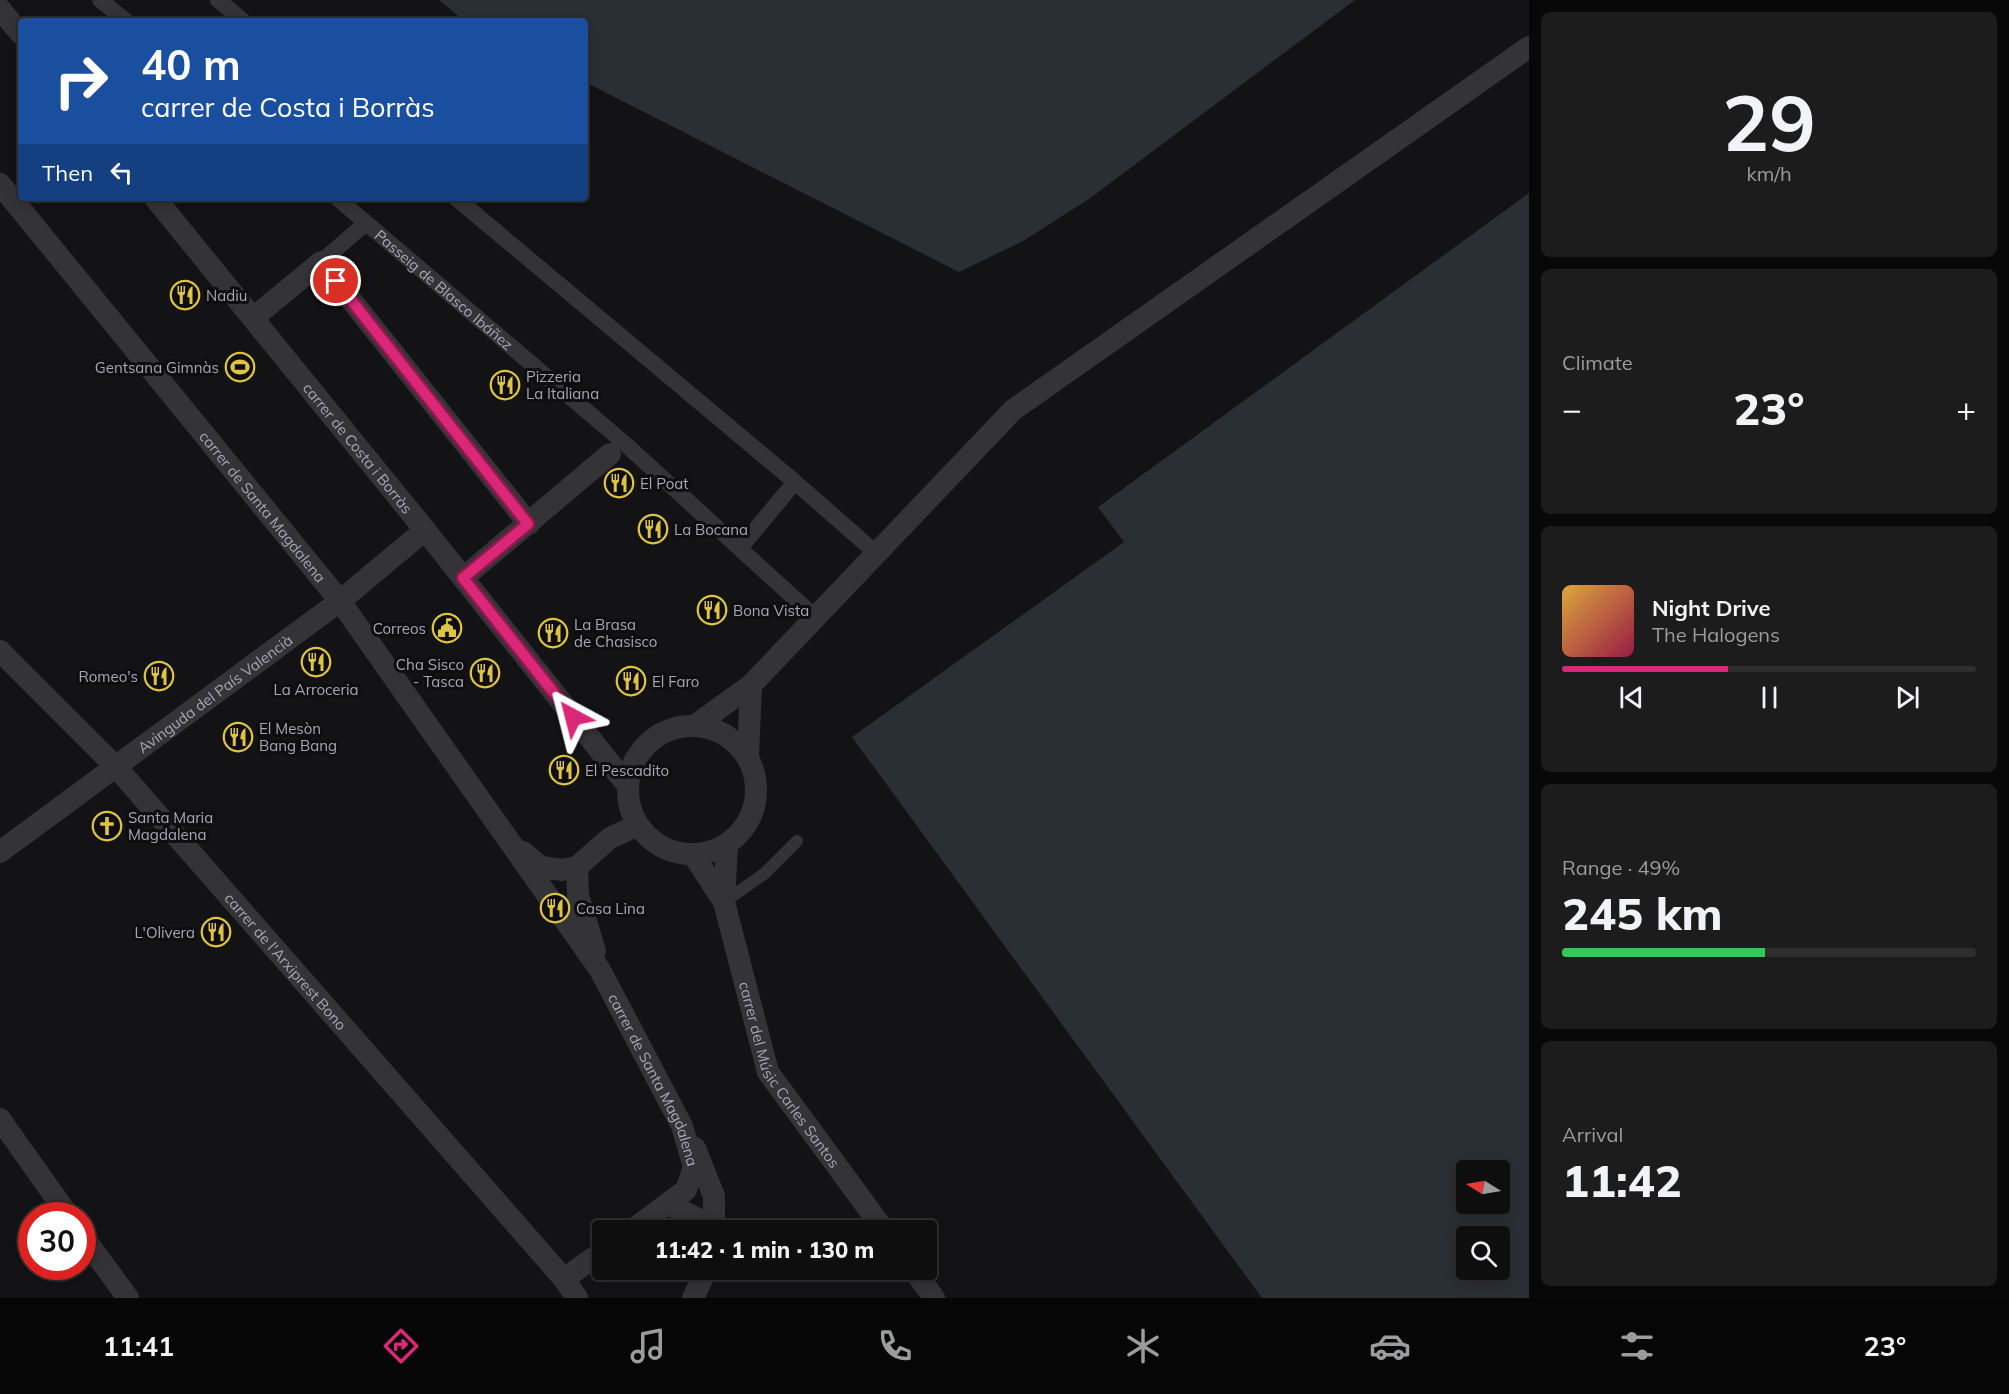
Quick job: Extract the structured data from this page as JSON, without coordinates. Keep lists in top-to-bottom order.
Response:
{
  "streets": {
    "street": [
      "Passeig de Blasco Ibáñez",
      "carrer de Costa i Borràs",
      "carrer de Santa Magdalena",
      "Avinguda del País Valencià",
      "carrer de l'Arxiprest Bono",
      "carrer del Músic Carles Santos"
    ]
  },
  "crossings": [
    ["carrer de Costa i Borràs", "Avinguda del País Valencià"],
    ["carrer de Costa i Borràs", "carrer del Músic Carles Santos"],
    ["carrer de Santa Magdalena", "Avinguda del País Valencià"],
    ["Avinguda del País Valencià", "carrer de l'Arxiprest Bono"]
  ],
  "places": {
    "restaurant": [
      "Nadiu",
      "Pizzeria La Italiana",
      "El Poat",
      "La Bocana",
      "Bona Vista",
      "La Brasa de Chasisco",
      "La Arroceria",
      "Cha Sisco - Tasca",
      "Romeo's",
      "El Faro",
      "El Mesòn Bang Bang",
      "El Pescadito",
      "Casa Lina",
      "L'Olivera"
    ],
    "sports": ["Gentsana Gimnàs"],
    "public building": ["Correos"],
    "church": ["Santa Maria Magdalena"]
  },
  "north": "left",
  "page": {
    "tile": [
      ["29", "km/h"],
      "Climate",
      ["Range · 49%", "245 km"],
      ["Arrival", "11:42"]
    ],
    "turn": ["40 m", "carrer de Costa i Borràs"],
    "then": "Then",
    "heat": ["−", "23°", "+"],
    "song": ["Night Drive", "The Halogens"],
    "limit": "30",
    "trip": "11:42 · 1 min · 130 m",
    "tabs": ["11:41", "23°"]
  }
}
